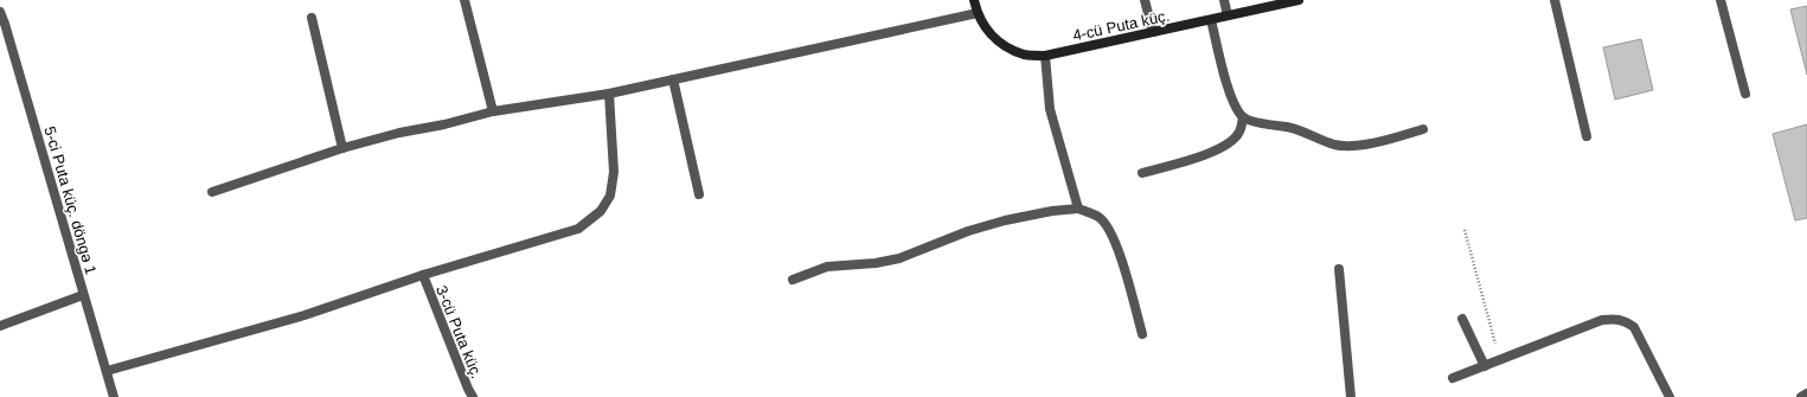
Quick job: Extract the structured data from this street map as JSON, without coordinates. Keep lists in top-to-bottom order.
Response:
{
  "streets": {
    "street": ["4-cü Puta küç.", "5-ci Puta küç. döngə 1", "3-cü Puta küç."]
  }
}
